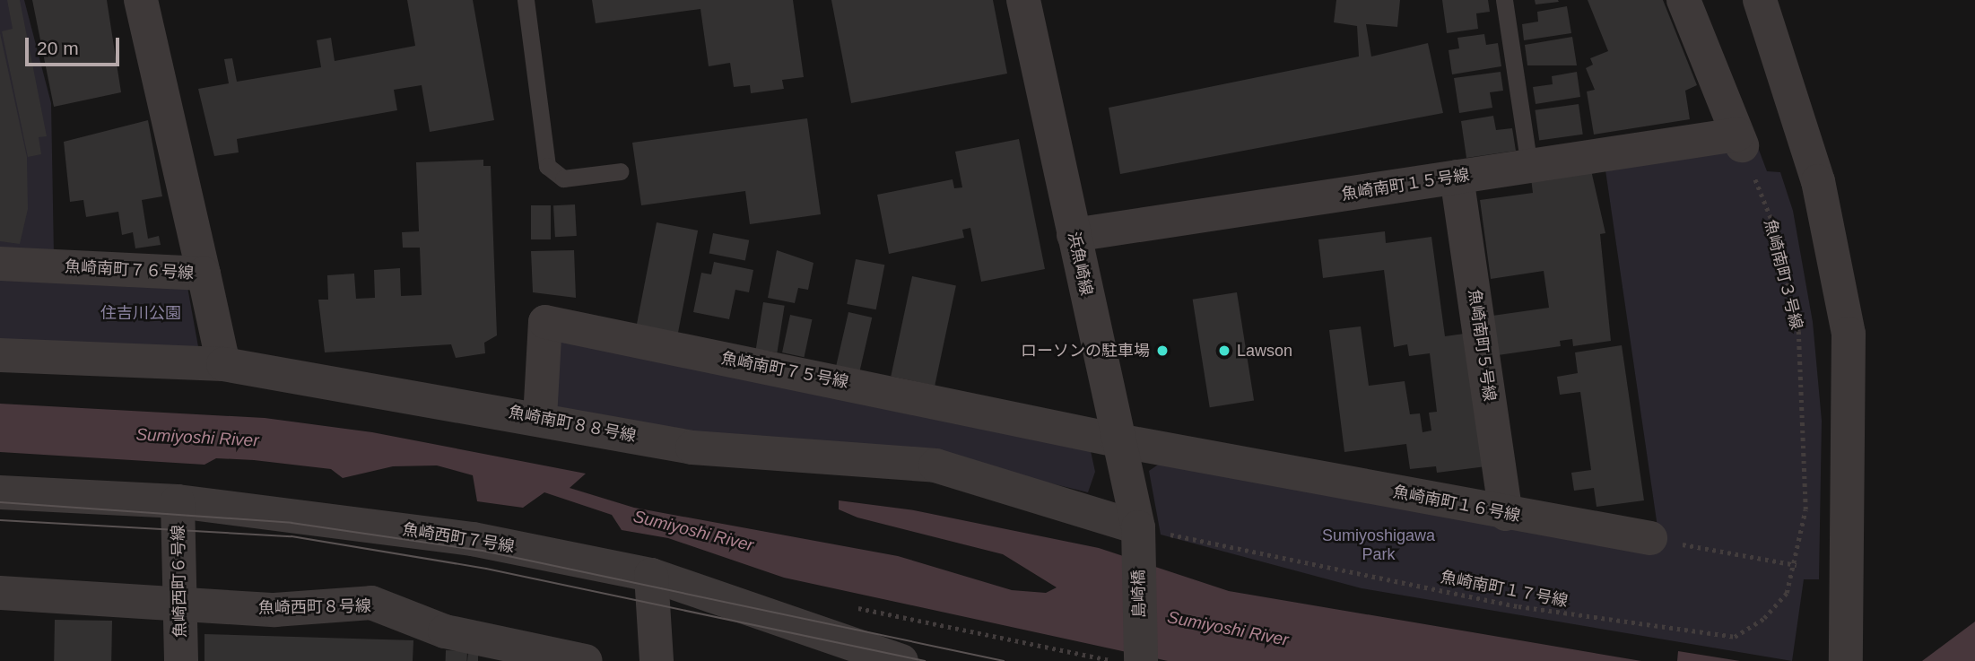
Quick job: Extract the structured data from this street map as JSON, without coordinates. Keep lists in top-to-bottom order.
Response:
{
  "streets": {
    "street": [
      "魚崎南町１５号線",
      "浜魚崎線",
      "魚崎南町７６号線",
      "魚崎南町５号線",
      "魚崎南町７５号線",
      "魚崎南町８８号線",
      "魚崎南町１６号線",
      "魚崎西町７号線",
      "魚崎西町６号線",
      "島崎橋",
      "魚崎西町８号線"
    ],
    "path": ["魚崎南町３号線", "魚崎南町１７号線"]
  },
  "crossings": [
    ["魚崎南町１５号線", "浜魚崎線"],
    ["魚崎南町１５号線", "魚崎南町３号線"],
    ["魚崎南町１５号線", "魚崎南町５号線"],
    ["浜魚崎線", "魚崎南町７５号線"],
    ["浜魚崎線", "魚崎南町８８号線"],
    ["浜魚崎線", "魚崎南町１６号線"],
    ["浜魚崎線", "魚崎南町１７号線"],
    ["浜魚崎線", "島崎橋"],
    ["魚崎南町７６号線", "魚崎南町８８号線"],
    ["魚崎南町３号線", "魚崎南町１７号線"],
    ["魚崎南町５号線", "魚崎南町１６号線"],
    ["魚崎南町７５号線", "魚崎南町８８号線"],
    ["魚崎南町７５号線", "魚崎南町１６号線"],
    ["魚崎南町８８号線", "魚崎南町１７号線"],
    ["魚崎南町８８号線", "島崎橋"],
    ["魚崎西町７号線", "魚崎西町６号線"],
    ["魚崎西町６号線", "魚崎西町８号線"],
    ["魚崎南町１７号線", "島崎橋"]
  ],
  "water": ["Sumiyoshi River"],
  "parks": ["住吉川公園", "Sumiyoshigawa Park"],
  "places": ["ローソンの駐車場", "Lawson"],
  "scale_bar": "20 m"
}
